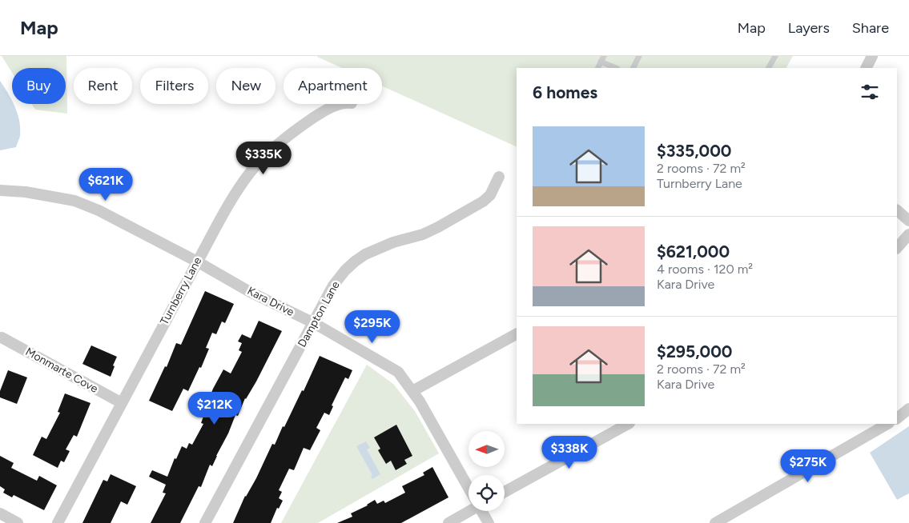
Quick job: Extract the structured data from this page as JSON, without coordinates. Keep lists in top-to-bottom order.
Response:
{
  "streets": {
    "street": [
      "Turnberry Lane",
      "Kara Drive",
      "Dampton Lane",
      "Monmarte Cove"
    ]
  },
  "crossings": [
    ["Turnberry Lane", "Kara Drive"],
    ["Turnberry Lane", "Monmarte Cove"],
    ["Kara Drive", "Dampton Lane"]
  ],
  "north": "left",
  "page": {
    "header": "Map",
    "nav": ["Map", "Layers", "Share"],
    "chip": [
      "Buy",
      "Rent",
      "Filters",
      "New",
      "Apartment"
    ],
    "heading": "6 homes",
    "list": [
      {
        "name": "$335,000",
        "note": "2 rooms · 72 m² · Turnberry Lane"
      },
      {
        "name": "$621,000",
        "note": "4 rooms · 120 m² · Kara Drive"
      },
      {
        "name": "$295,000",
        "note": "2 rooms · 72 m² · Kara Drive"
      }
    ],
    "price": [
      "$335K",
      "$621K",
      "$295K",
      "$212K",
      "$338K",
      "$275K"
    ]
  }
}
